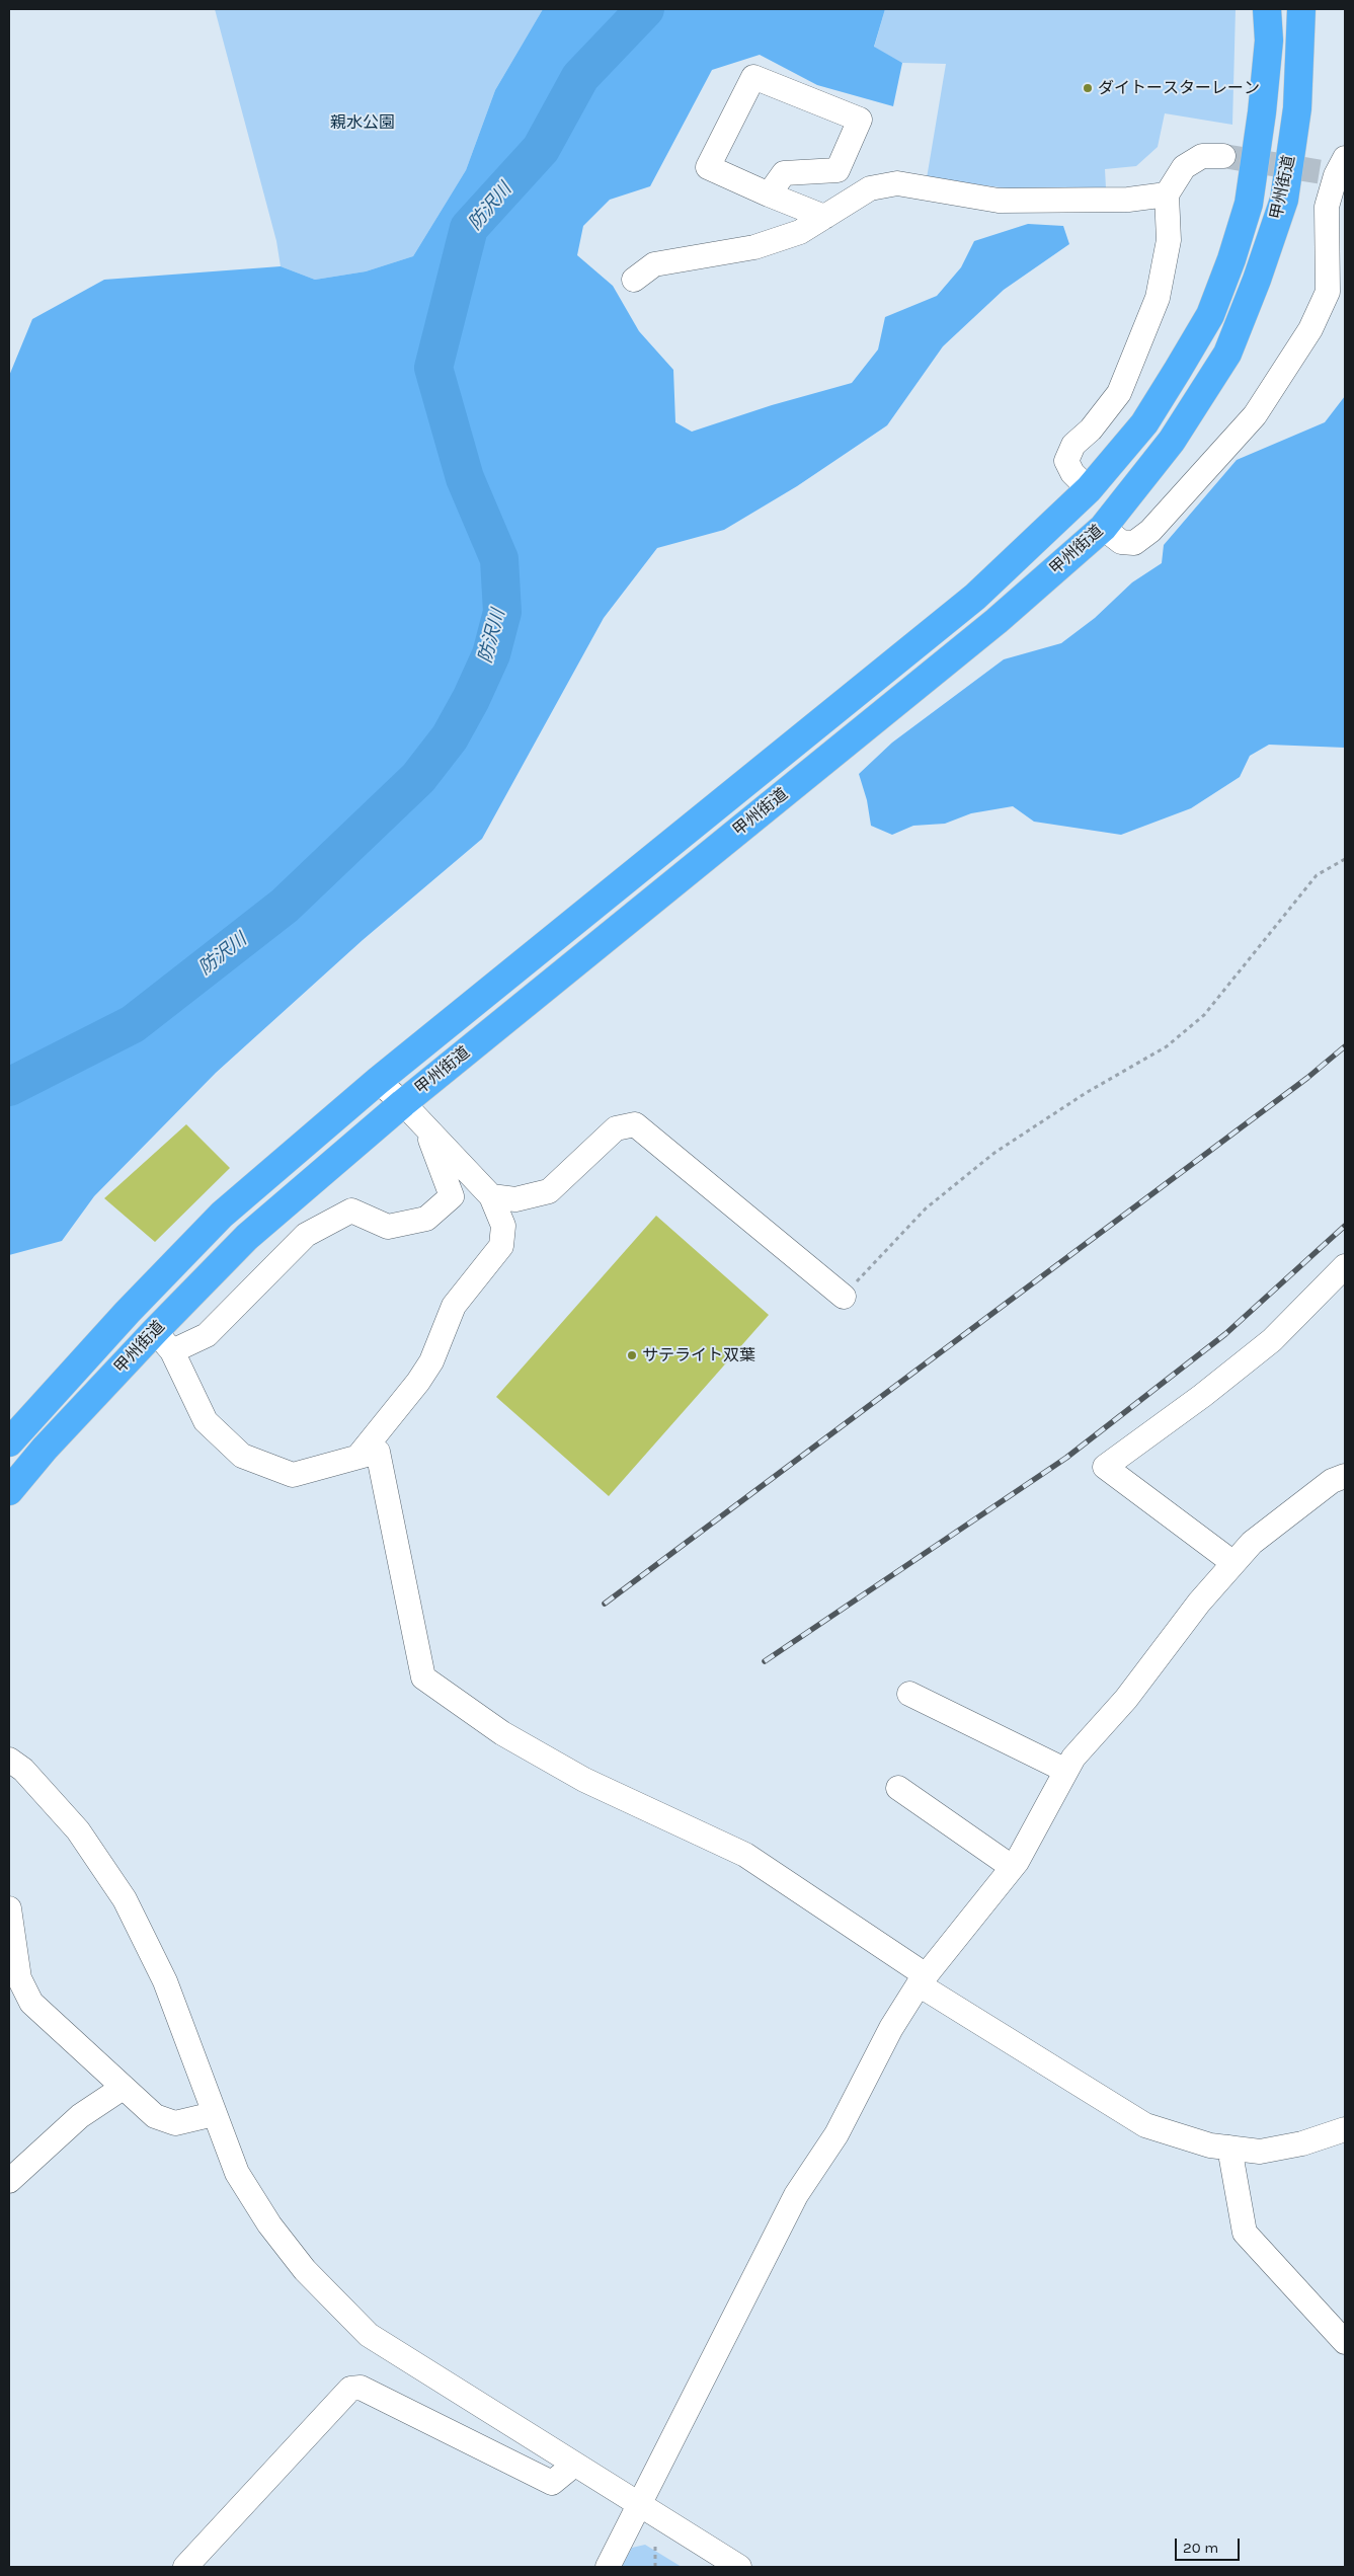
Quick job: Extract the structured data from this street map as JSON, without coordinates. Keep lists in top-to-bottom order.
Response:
{
  "streets": {
    "highway": ["甲州街道"]
  },
  "water": ["防沢川"],
  "parks": ["親水公園"],
  "places": ["ダイトースターレーン", "サテライト双葉"],
  "scale_bar": "20 m"
}
